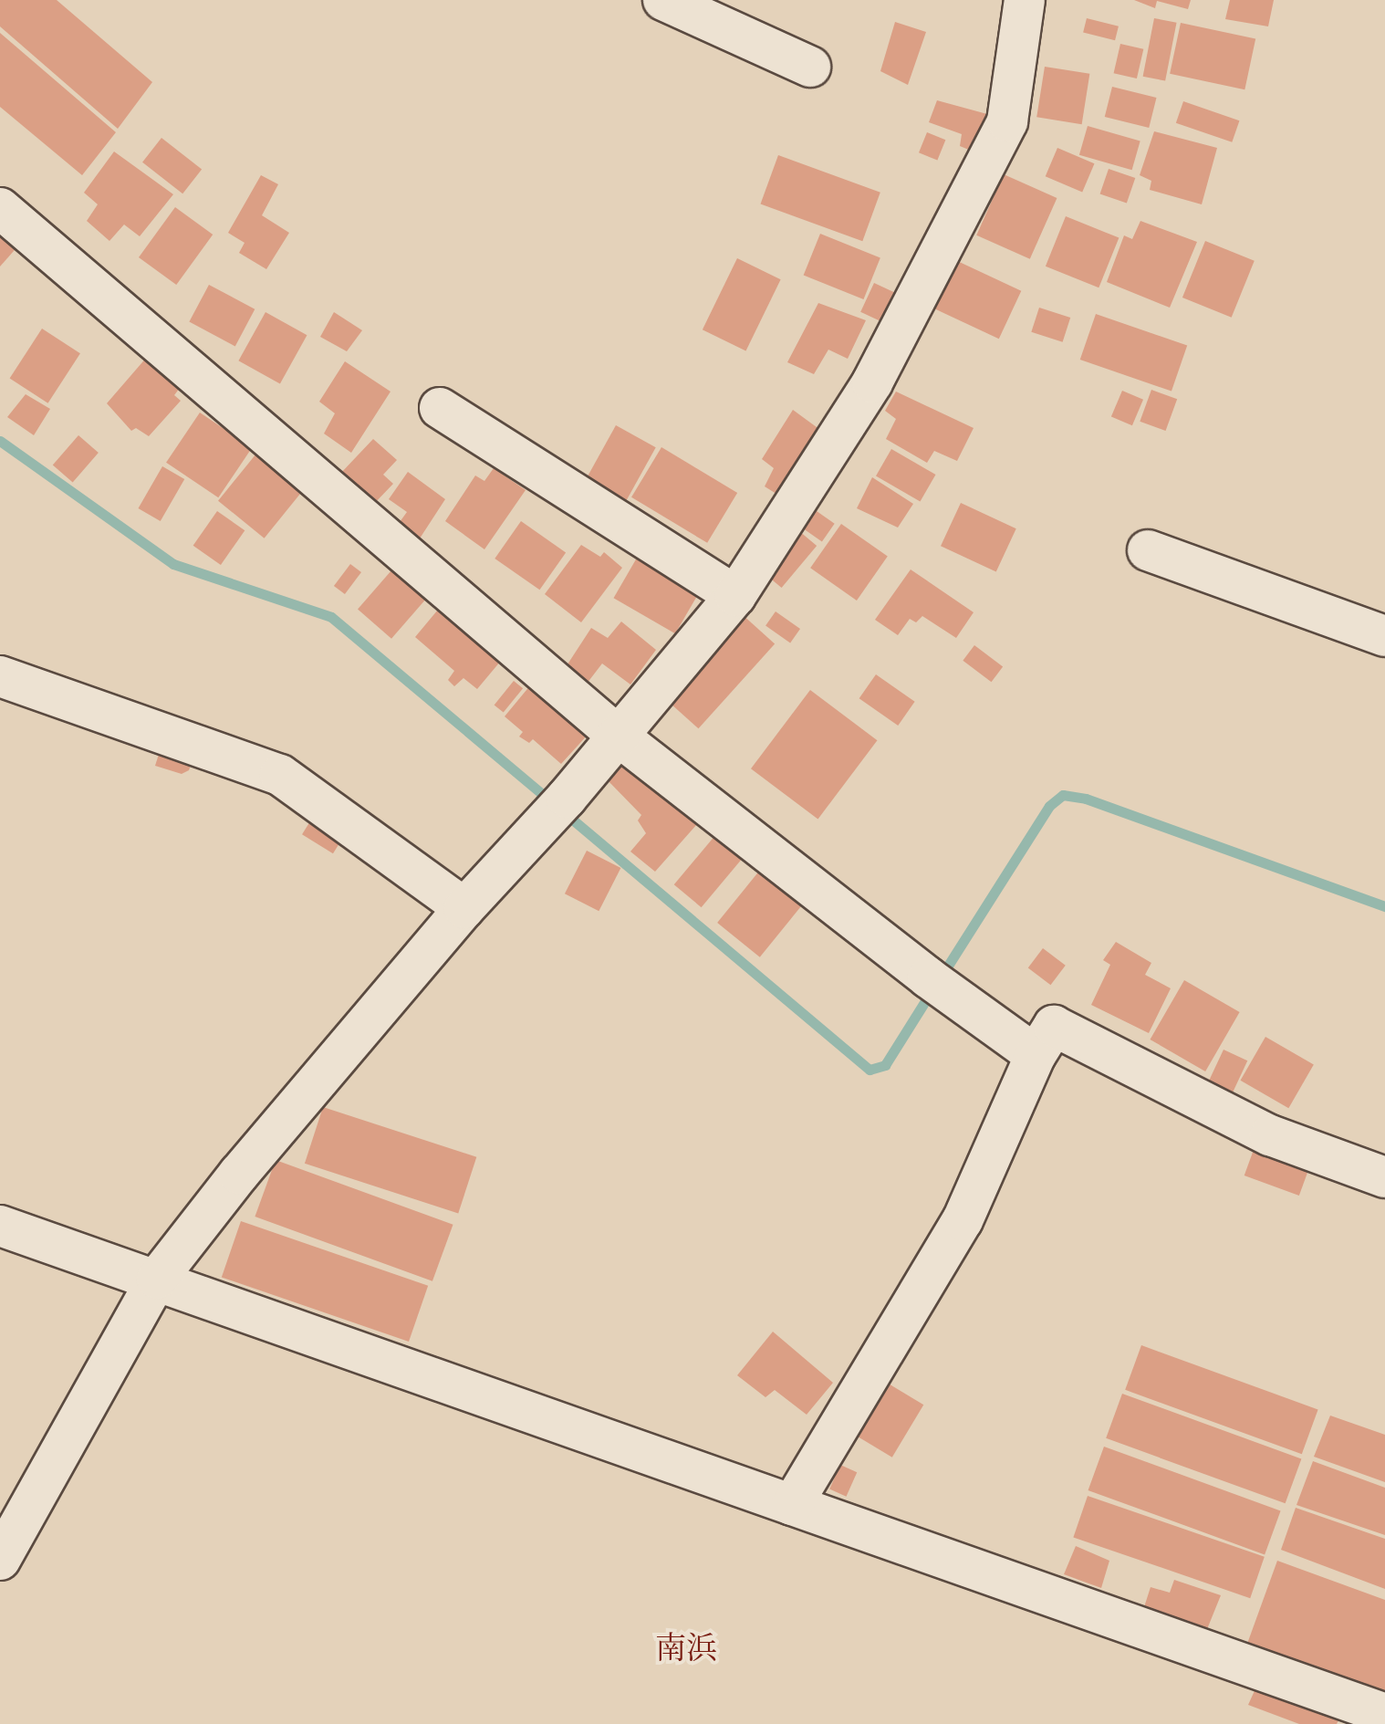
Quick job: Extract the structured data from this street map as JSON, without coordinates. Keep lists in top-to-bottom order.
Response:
{
  "districts": ["南浜"]
}
